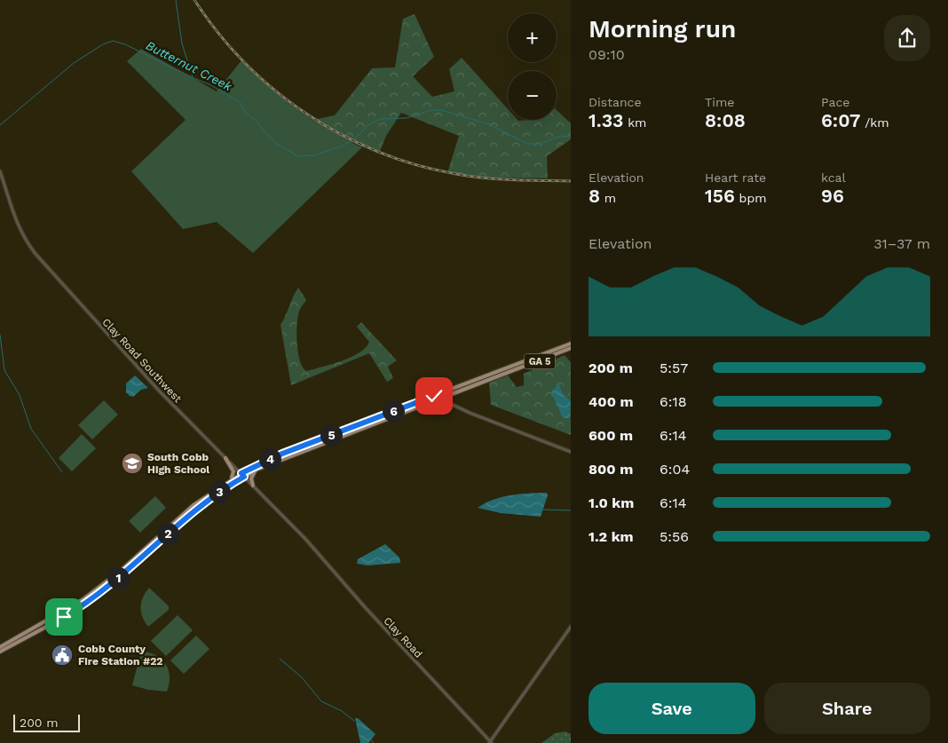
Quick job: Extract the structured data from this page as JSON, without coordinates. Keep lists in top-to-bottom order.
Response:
{
  "streets": {
    "main road": ["GA 5"],
    "street": ["Clay Road Southwest", "Clay Road"]
  },
  "crossings": [
    ["Clay Road Southwest", "GA 5"],
    ["Clay Road Southwest", "Clay Road"]
  ],
  "water": ["Butternut Creek"],
  "places": {
    "school or university": ["South Cobb High School"],
    "public building": ["Cobb County Fire Station #22"]
  },
  "scale_bar": "200 m",
  "page": {
    "heading": ["Morning run", "09:10"],
    "map_buttons": ["+", "−"],
    "stats": [
      ["Distance", "1.33 km"],
      ["Time", "8:08"],
      ["Pace", "6:07 /km"],
      ["Elevation", "8 m"],
      ["Heart rate", "156 bpm"],
      ["kcal", "96"]
    ],
    "chart": ["Elevation", "31–37 m"],
    "list": [
      {
        "name": "200 m",
        "note": "5:57"
      },
      {
        "name": "400 m",
        "note": "6:18"
      },
      {
        "name": "600 m",
        "note": "6:14"
      },
      {
        "name": "800 m",
        "note": "6:04"
      },
      {
        "name": "1.0 km",
        "note": "6:14"
      },
      {
        "name": "1.2 km",
        "note": "5:56"
      }
    ],
    "pins": [
      "6",
      "5",
      "4",
      "3",
      "2",
      "1"
    ],
    "buttons": ["Save", "Share"],
    "scale": "200 m"
  }
}
